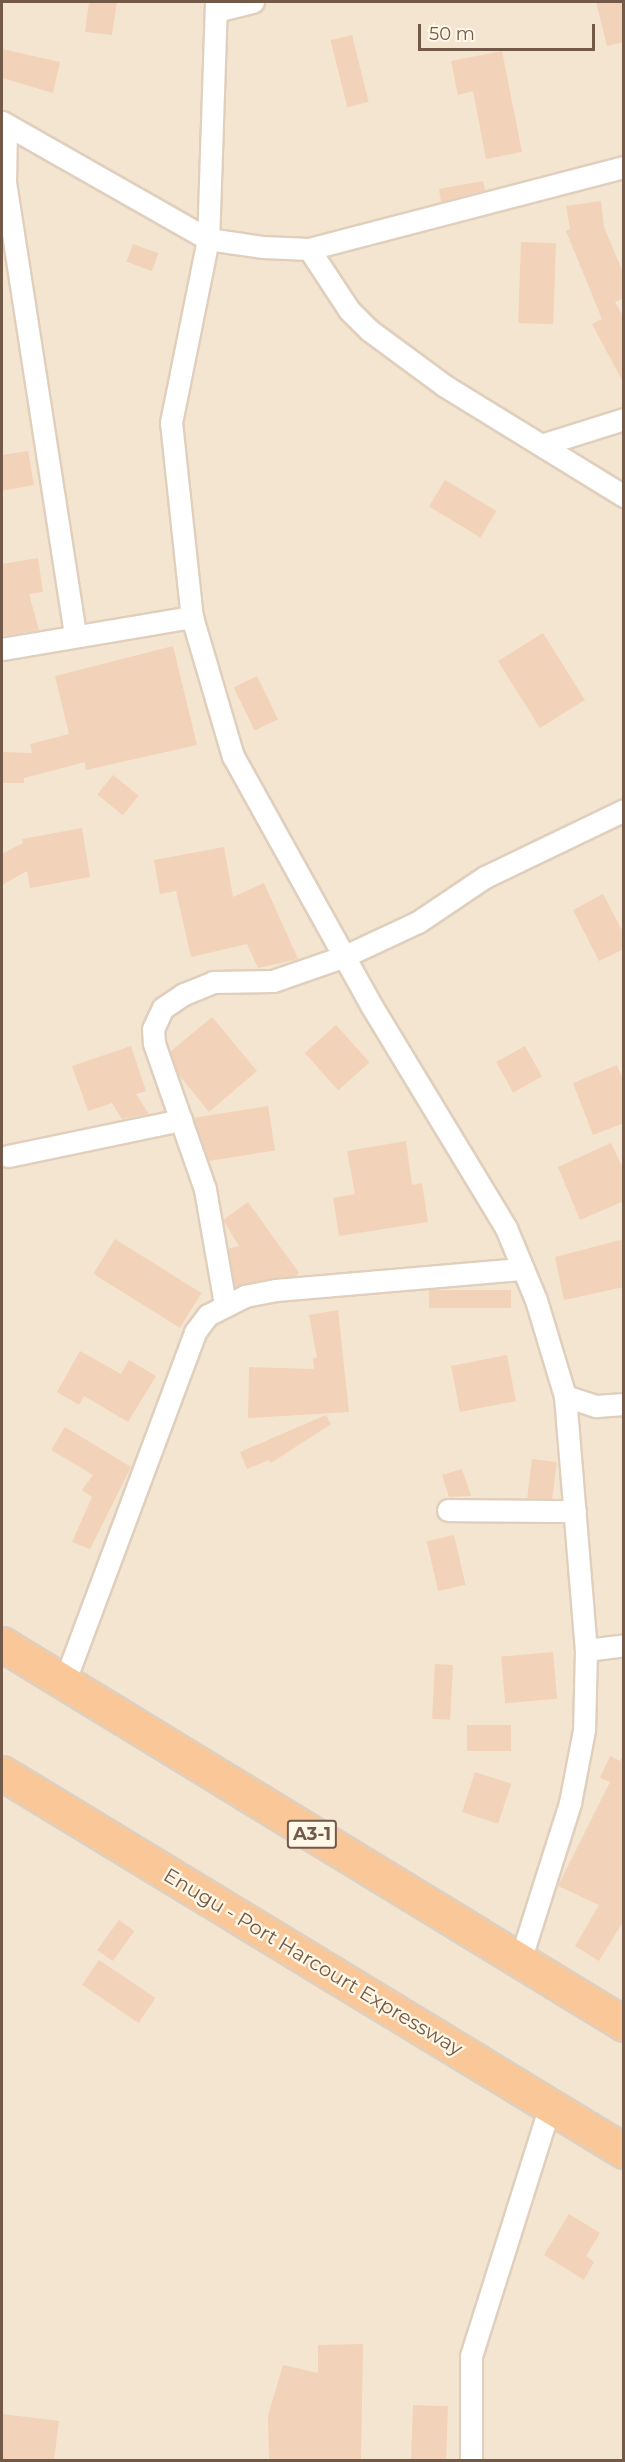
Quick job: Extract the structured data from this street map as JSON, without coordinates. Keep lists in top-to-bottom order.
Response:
{
  "streets": {
    "highway": ["A3-1", "Enugu - Port Harcourt Expressway"]
  },
  "scale_bar": "50 m"
}
